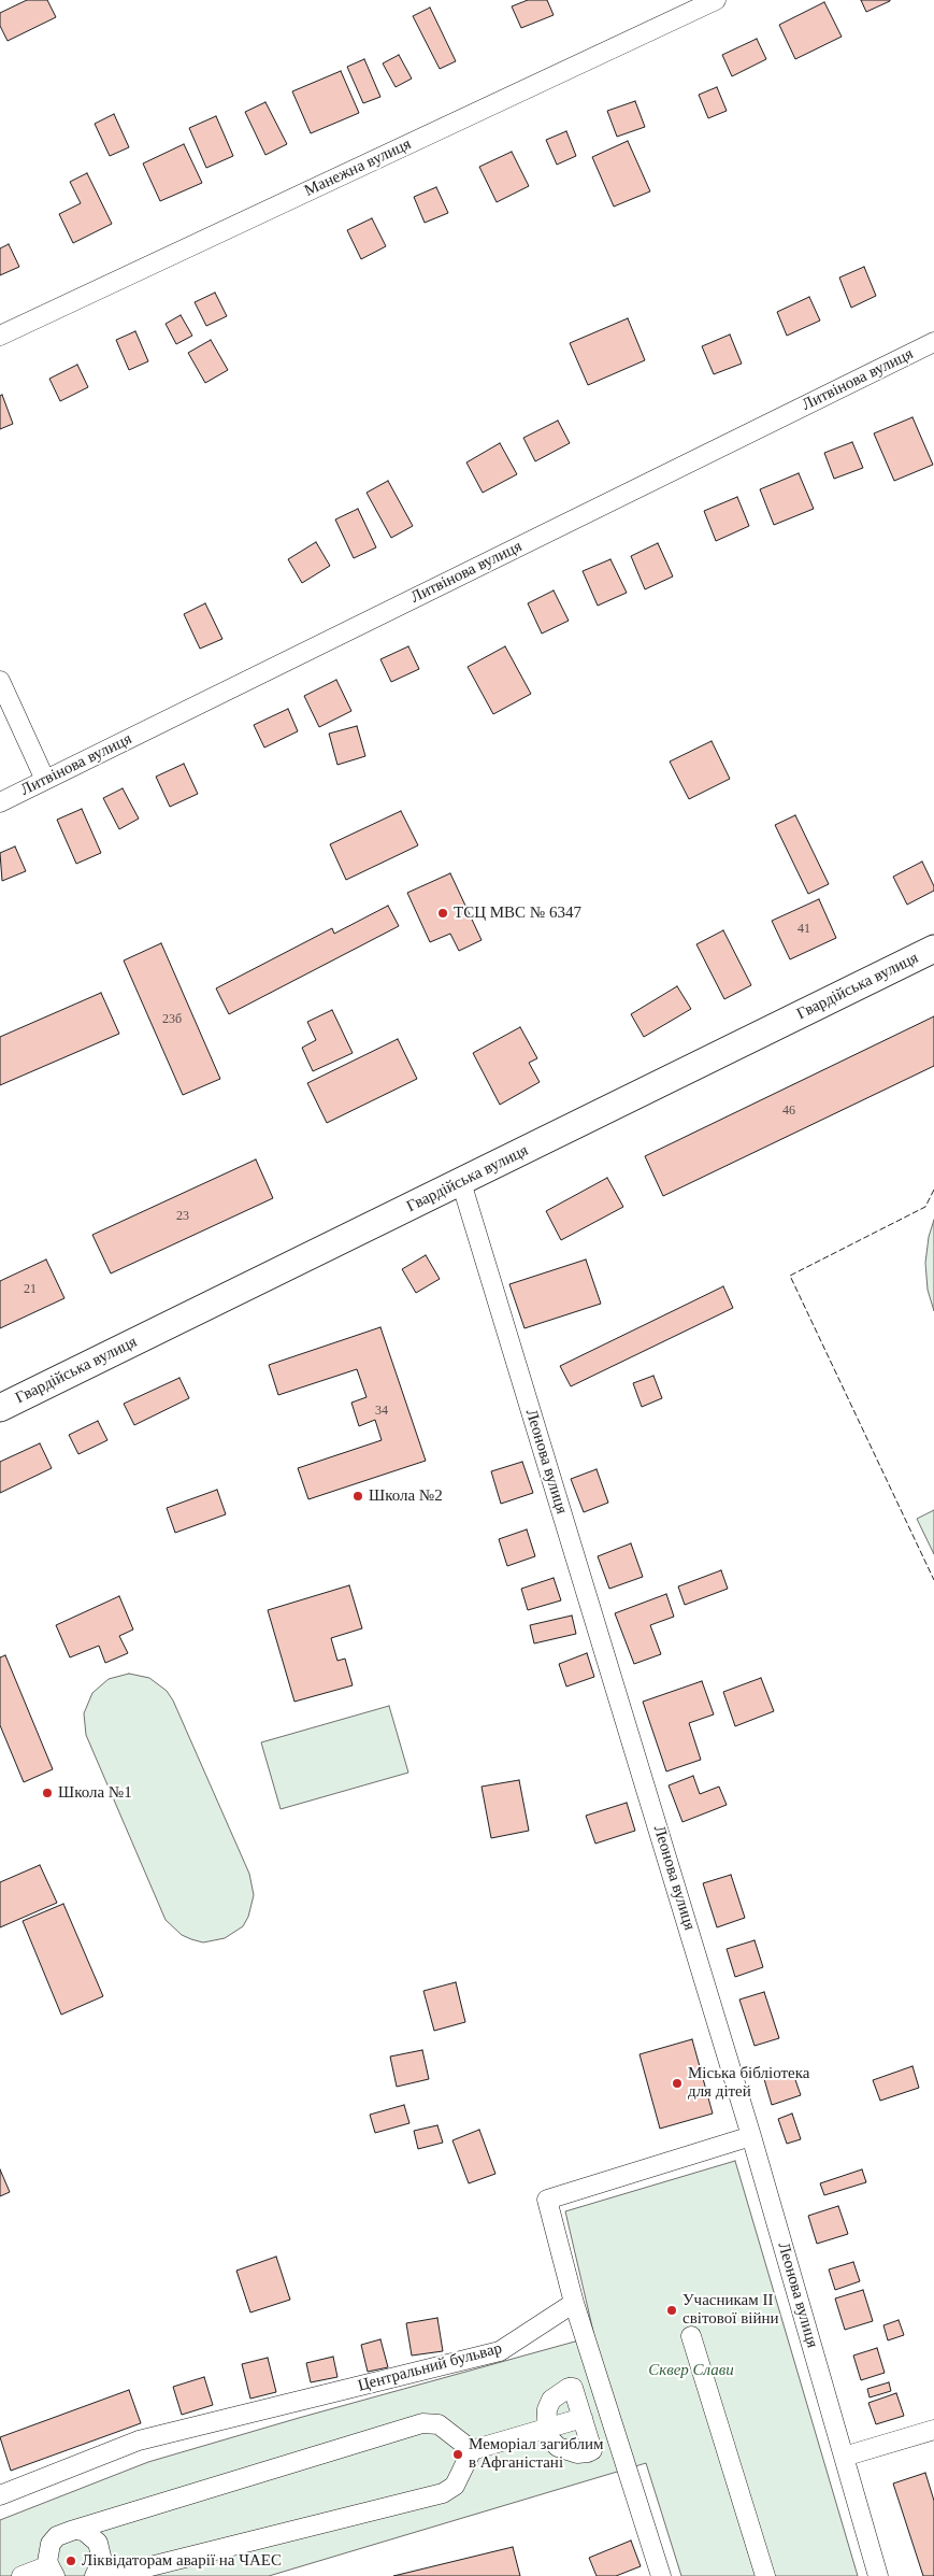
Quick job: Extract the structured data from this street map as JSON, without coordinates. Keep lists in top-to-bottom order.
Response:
{
  "streets": {
    "street": [
      "Манежна вулиця",
      "Литвінова вулиця",
      "Гвардійська вулиця",
      "Леонова вулиця",
      "Центральний бульвар"
    ]
  },
  "crossings": [
    ["Гвардійська вулиця", "Леонова вулиця"]
  ],
  "parks": ["Сквер Слави"],
  "places": [
    "ТСЦ МВС № 6347",
    "Школа №2",
    "Школа №1",
    "Міська бібліотека для дітей",
    "Учасникам II світової війни",
    "Меморіал загиблим в Афганістані",
    "Ліквідаторам аварії на ЧАЕС"
  ],
  "house_numbers": [
    "41",
    "23б",
    "46",
    "23",
    "21",
    "34"
  ]
}
